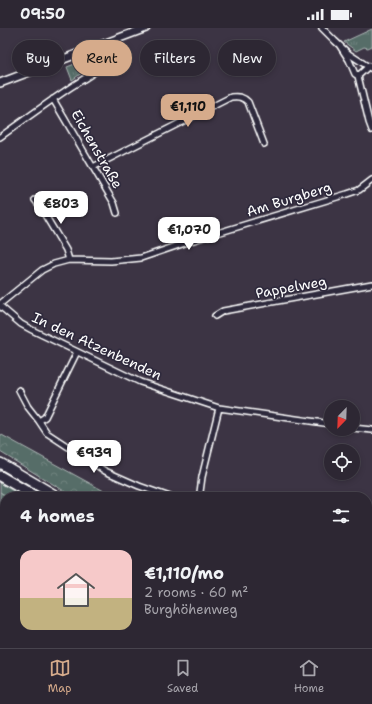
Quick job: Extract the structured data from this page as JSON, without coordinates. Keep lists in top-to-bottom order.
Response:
{
  "streets": {
    "street": [
      "Eichenstraße",
      "Am Burgberg",
      "Pappelweg",
      "In den Atzenbenden"
    ]
  },
  "crossings": [
    ["Am Burgberg", "In den Atzenbenden"]
  ],
  "north": "bottom left",
  "page": {
    "status": "09:50",
    "chip": [
      "Buy",
      "Rent",
      "Filters",
      "New"
    ],
    "price": [
      "€1,110",
      "€803",
      "€1,070",
      "€939"
    ],
    "heading": "4 homes",
    "list": [
      {
        "name": "€1,110/mo",
        "note": "2 rooms · 60 m² · Burghöhenweg"
      }
    ],
    "tabs": ["Map", "Saved", "Home"]
  }
}
